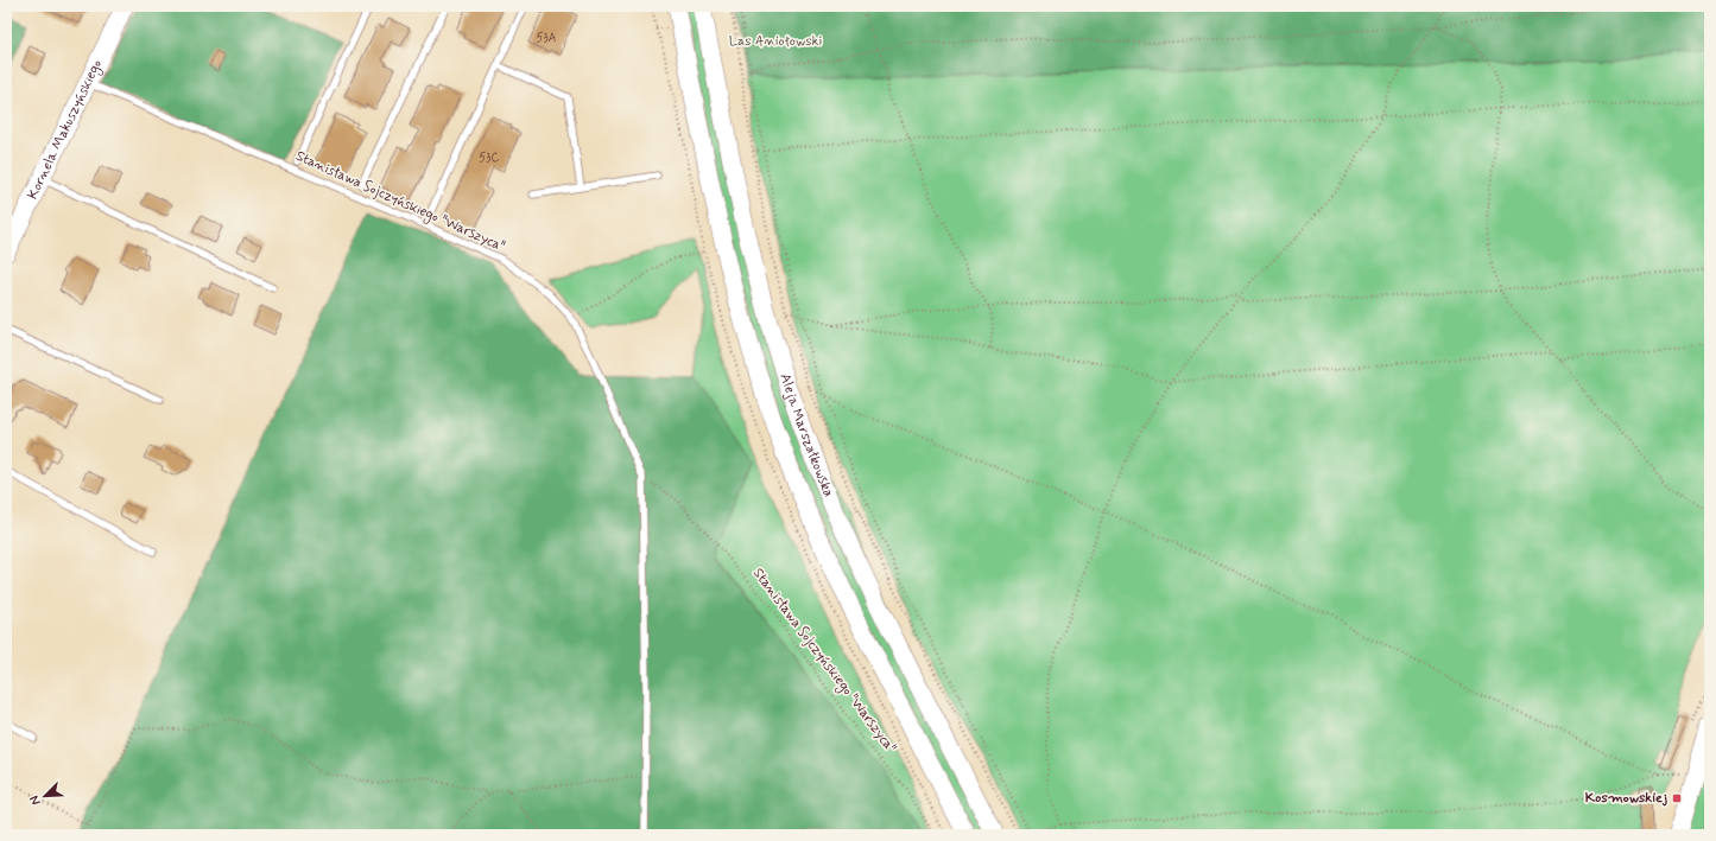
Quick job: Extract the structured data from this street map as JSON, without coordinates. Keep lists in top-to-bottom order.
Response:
{
  "streets": {
    "main road": ["Kornela Makuszyńskiego", "Aleja Marszałkowska"],
    "lane": ["Stanisława Sojczyńskiego \"Warszyca\""]
  },
  "crossings": [
    ["Kornela Makuszyńskiego", "Stanisława Sojczyńskiego \"Warszyca\""]
  ],
  "parks": ["Las Aniołowski"],
  "places": {
    "transit": ["Kosmowskiej"]
  },
  "house_numbers": ["53A", "53C"],
  "north": "bottom left"
}
